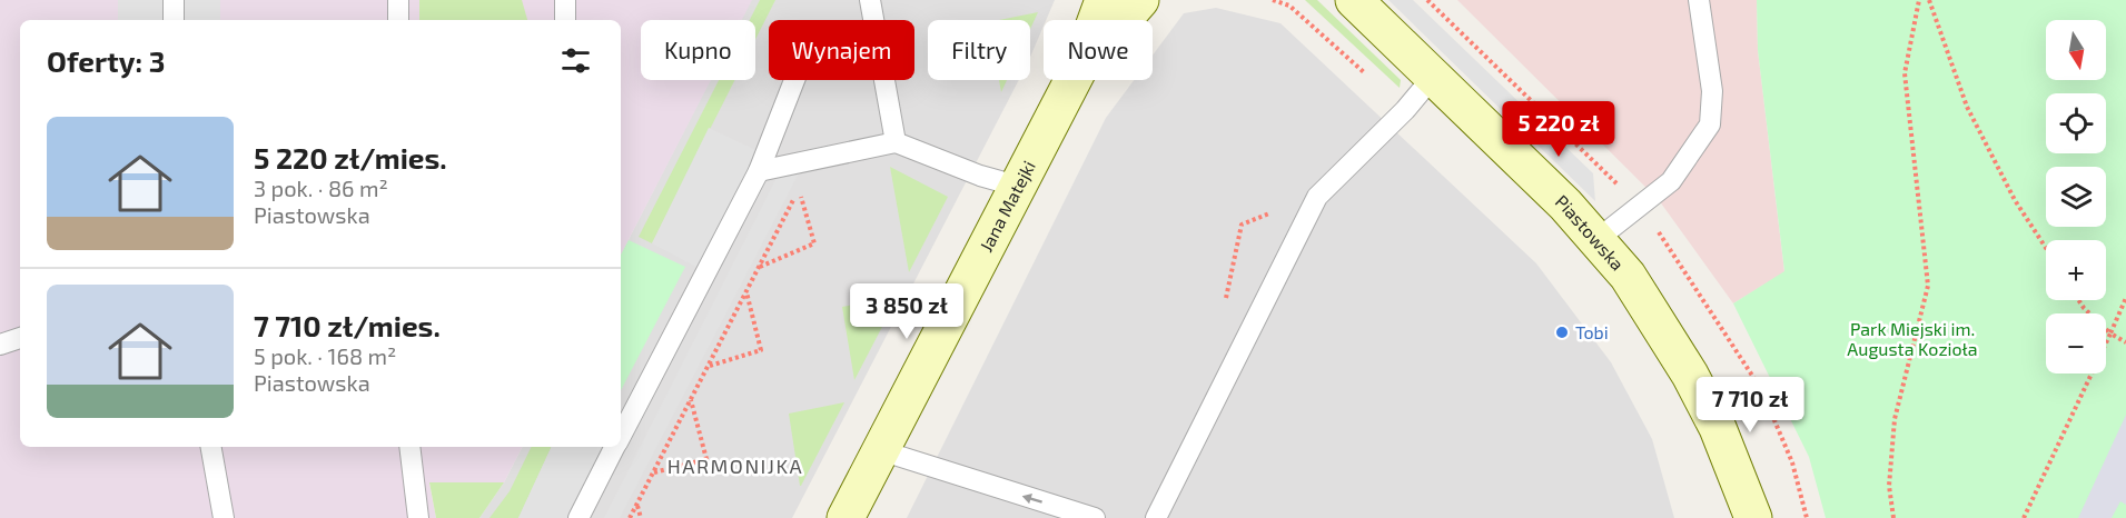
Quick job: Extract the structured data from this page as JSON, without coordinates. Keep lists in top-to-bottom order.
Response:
{
  "streets": {
    "street": ["Jana Matejki", "Piastowska"]
  },
  "districts": ["HARMONIJKA"],
  "parks": ["Park Miejski im. Augusta Kozioła"],
  "places": ["Tobi"],
  "north": "bottom",
  "page": {
    "map_buttons": ["+", "−"],
    "chip": [
      "Kupno",
      "Wynajem",
      "Filtry",
      "Nowe"
    ],
    "heading": "Oferty: 3",
    "list": [
      {
        "name": "5 220 zł/mies.",
        "note": "3 pok. · 86 m² · Piastowska"
      },
      {
        "name": "7 710 zł/mies.",
        "note": "5 pok. · 168 m² · Piastowska"
      }
    ],
    "price": ["5 220 zł", "3 850 zł", "7 710 zł"]
  }
}
